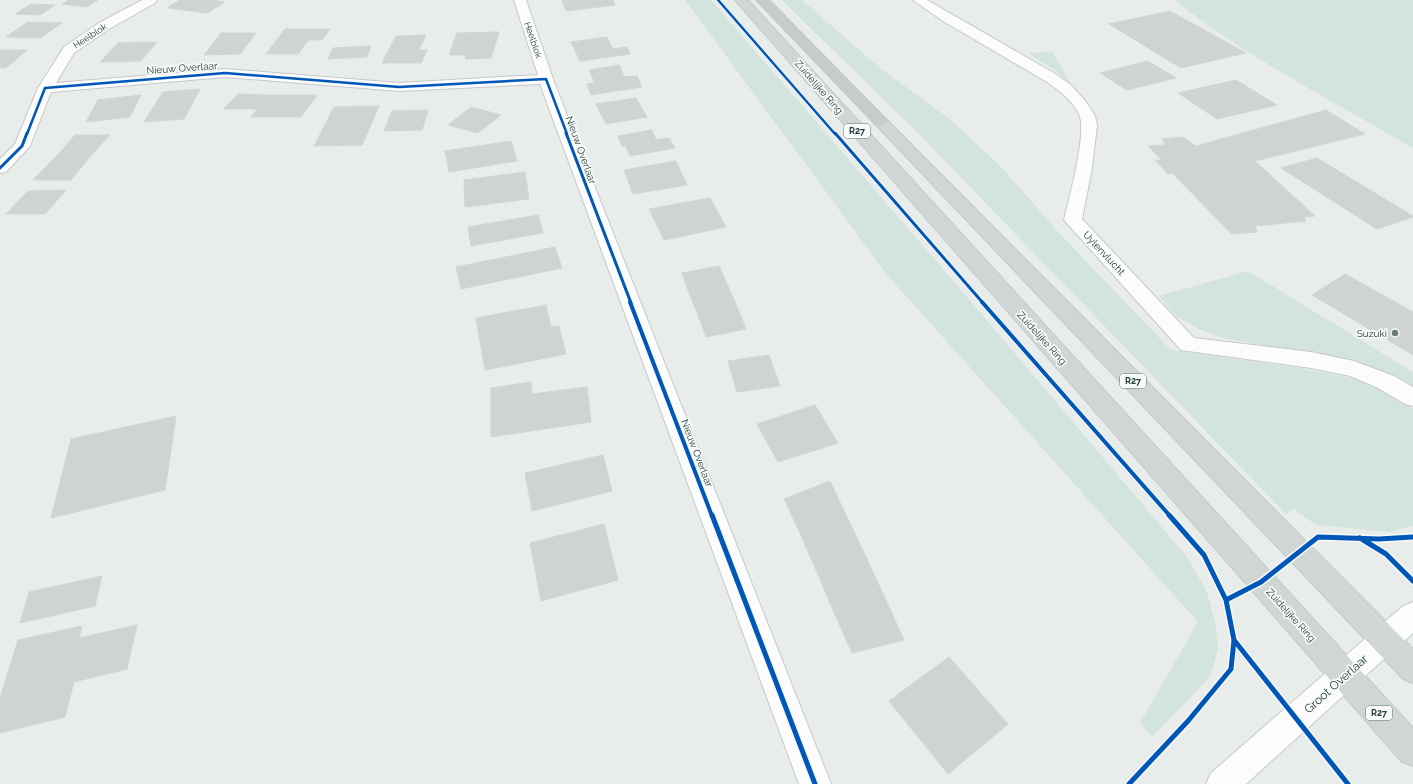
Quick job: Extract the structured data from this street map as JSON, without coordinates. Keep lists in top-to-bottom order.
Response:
{
  "streets": {
    "highway": ["Zuidelijke Ring", "R27"],
    "street": [
      "Heelblok",
      "Nieuw Overlaar",
      "Uylenvlucht",
      "Groot Overlaar"
    ]
  },
  "crossings": [
    ["Heelblok", "Nieuw Overlaar"],
    ["Zuidelijke Ring", "R27"],
    ["Zuidelijke Ring", "Groot Overlaar"],
    ["R27", "Groot Overlaar"]
  ],
  "places": ["Suzuki"]
}
